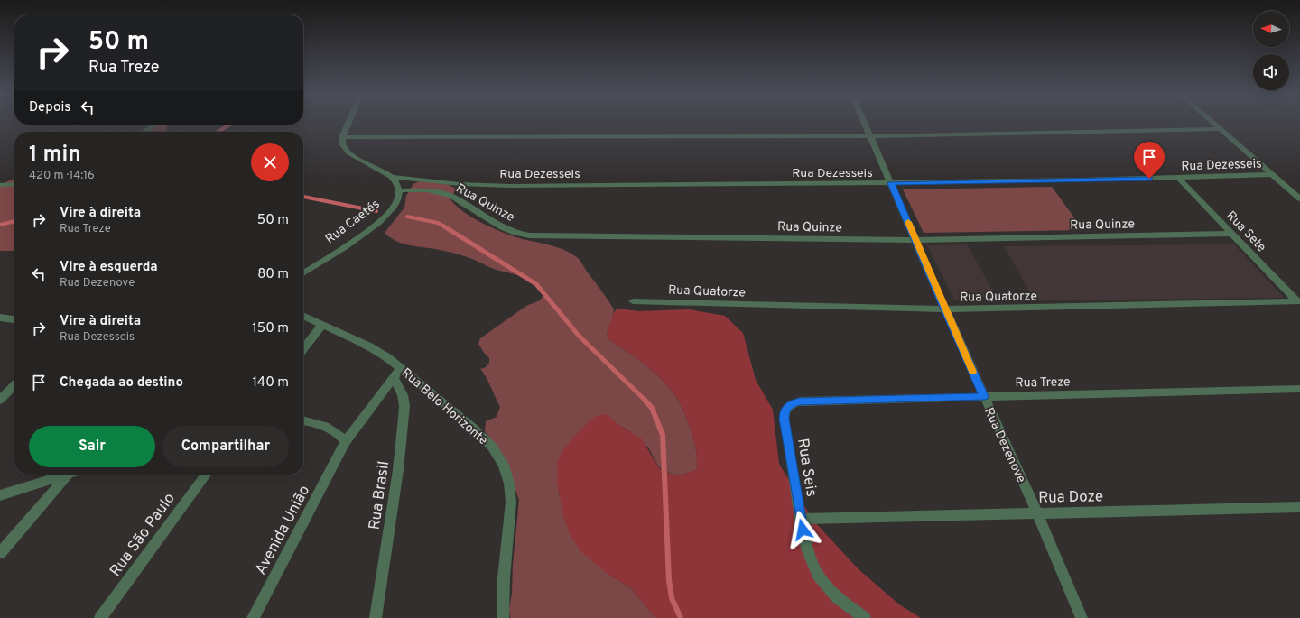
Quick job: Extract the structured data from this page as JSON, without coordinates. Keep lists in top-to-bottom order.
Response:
{
  "streets": {
    "street": [
      "Rua Dezesseis",
      "Rua Quinze",
      "Rua Caetés",
      "Rua Sete",
      "Rua Quatorze",
      "Rua Treze",
      "Rua Belo Horizonte",
      "Rua Dezenove",
      "Rua Seis",
      "Rua Brasil",
      "Rua Doze",
      "Avenida União",
      "Rua São Paulo"
    ]
  },
  "crossings": [
    ["Rua Dezesseis", "Rua Sete"],
    ["Rua Dezesseis", "Rua Dezenove"],
    ["Rua Quinze", "Rua Caetés"],
    ["Rua Quinze", "Rua Sete"],
    ["Rua Quinze", "Rua Dezenove"],
    ["Rua Sete", "Rua Quatorze"],
    ["Rua Quatorze", "Rua Dezenove"],
    ["Rua Treze", "Rua Dezenove"],
    ["Rua Treze", "Rua Seis"],
    ["Rua Belo Horizonte", "Avenida União"],
    ["Rua Dezenove", "Rua Doze"],
    ["Rua Seis", "Rua Doze"],
    ["Rua Brasil", "Avenida União"]
  ],
  "north": "left",
  "page": {
    "turn": ["50 m", "Rua Treze"],
    "then": "Depois",
    "heading": ["1 min", "420 m · 14:16"],
    "list": [
      {
        "name": "Vire à direita",
        "note": "Rua Treze",
        "value": "50 m"
      },
      {
        "name": "Vire à esquerda",
        "note": "Rua Dezenove",
        "value": "80 m"
      },
      {
        "name": "Vire à direita",
        "note": "Rua Dezesseis",
        "value": "150 m"
      },
      {
        "name": "Chegada ao destino",
        "value": "140 m"
      }
    ],
    "buttons": ["Sair", "Compartilhar"]
  }
}
